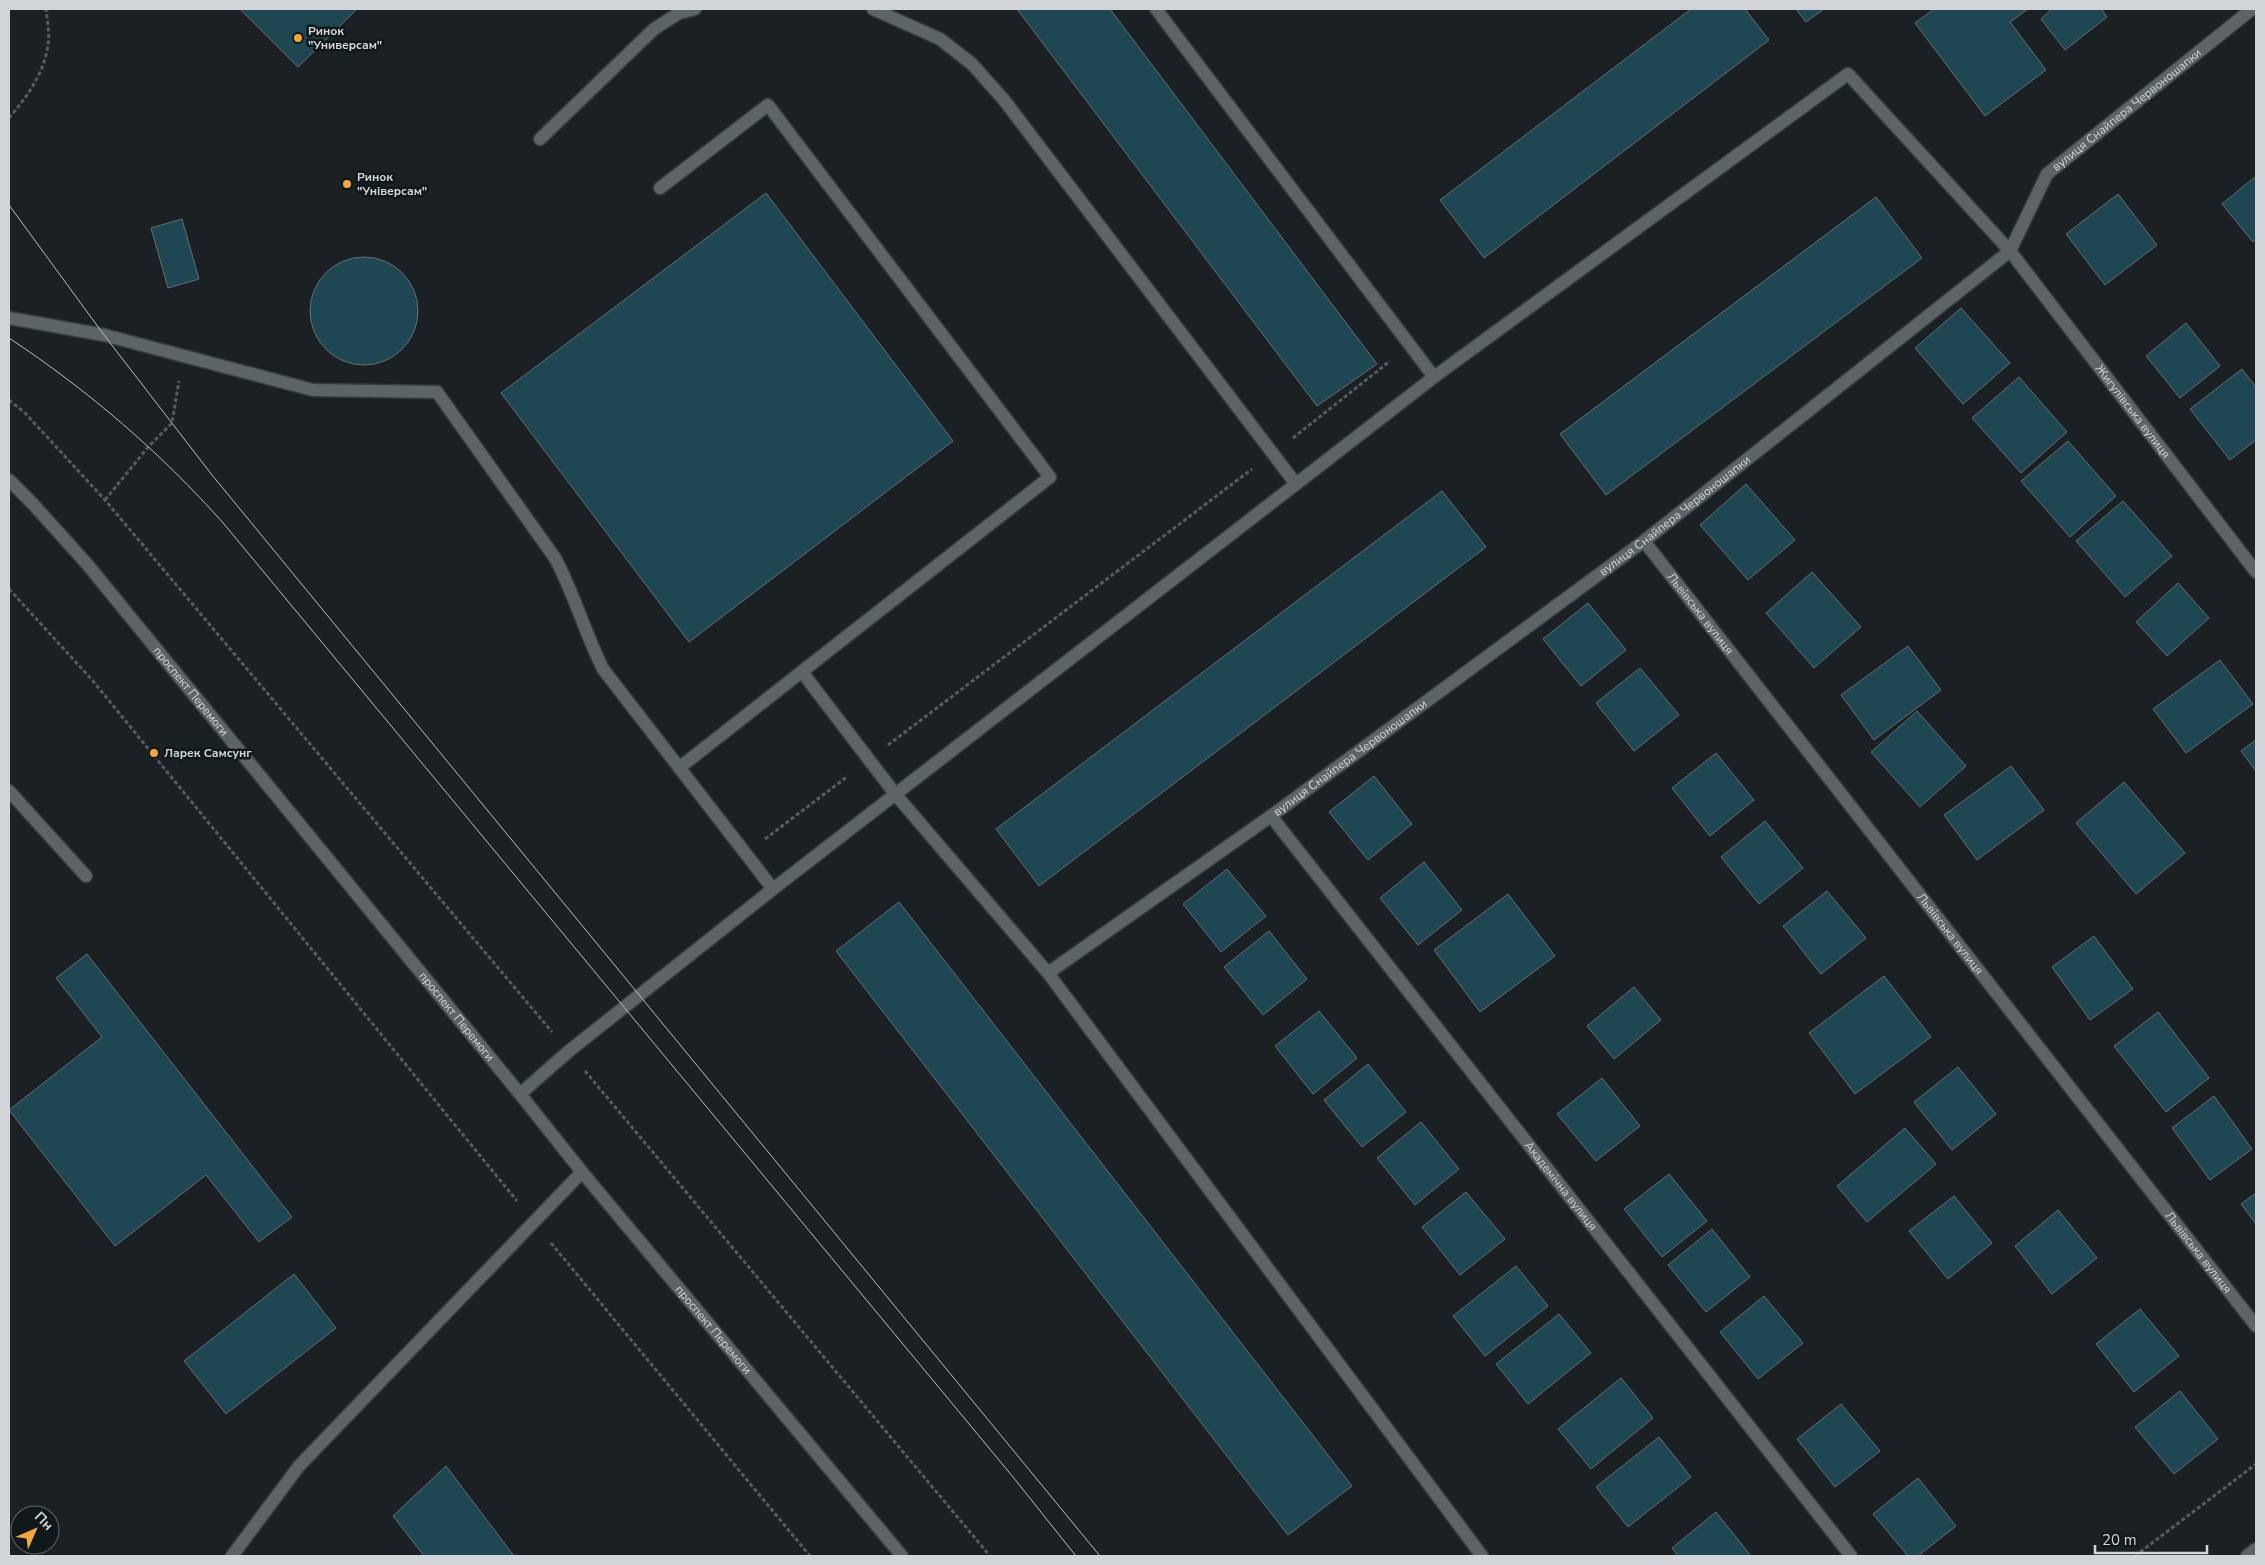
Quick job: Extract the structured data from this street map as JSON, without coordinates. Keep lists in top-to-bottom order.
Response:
{
  "streets": {
    "street": [
      "вулиця Снайпера Червоношапки",
      "Жигулівська вулиця",
      "Львівська вулиця",
      "проспект Перемоги",
      "Академічна вулиця"
    ]
  },
  "crossings": [
    ["вулиця Снайпера Червоношапки", "Жигулівська вулиця"],
    ["вулиця Снайпера Червоношапки", "Львівська вулиця"],
    ["вулиця Снайпера Червоношапки", "Академічна вулиця"]
  ],
  "places": ["Ринок \"Универсам\"", "Ринок \"Універсам\"", "Ларек Самсунг"],
  "scale_bar": "20 m",
  "north": "top right"
}
